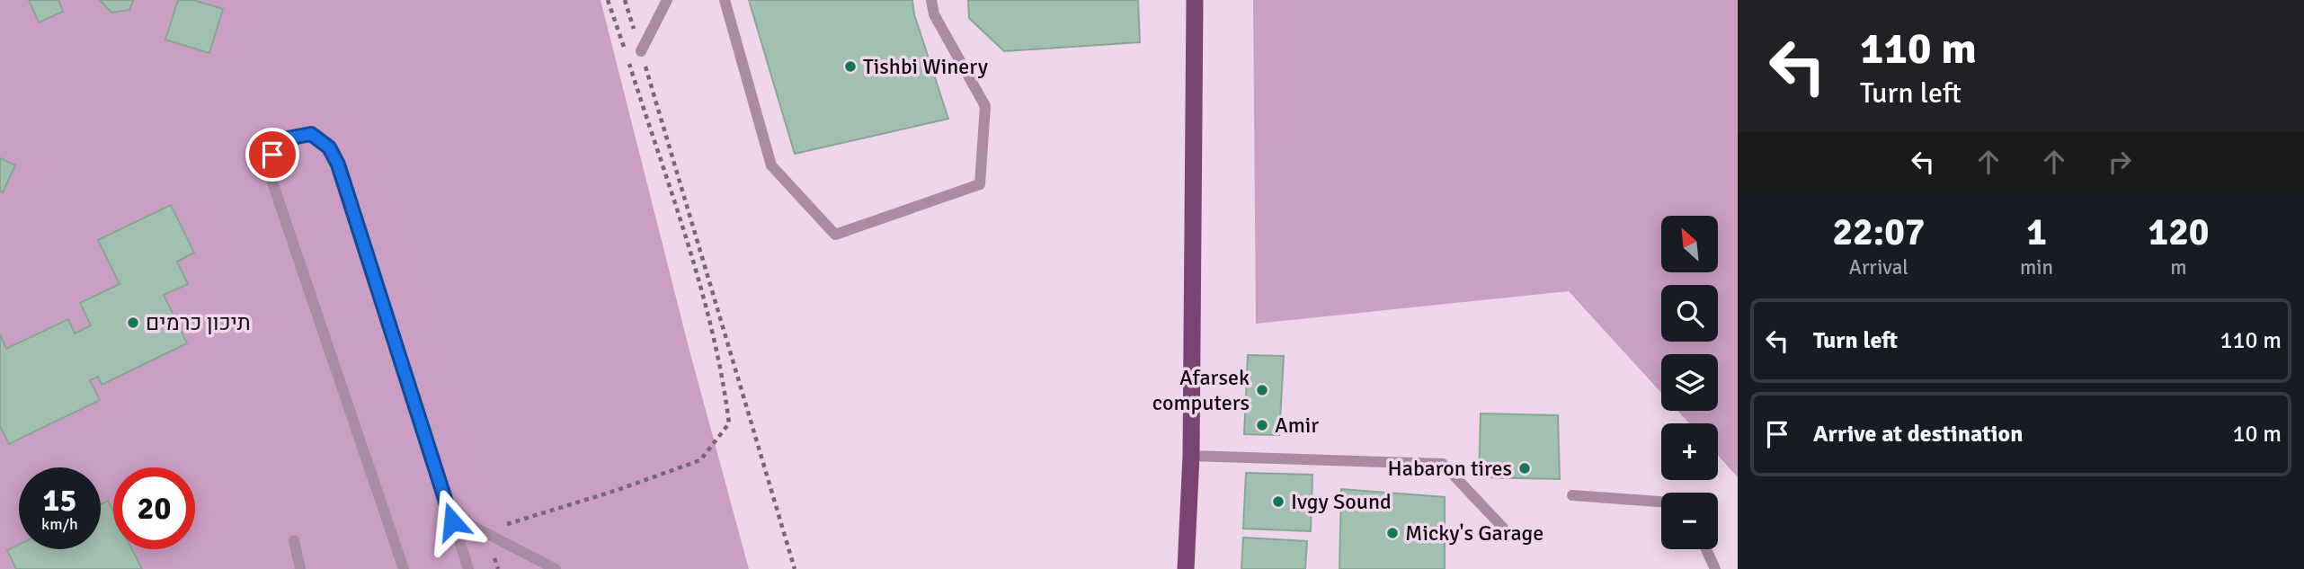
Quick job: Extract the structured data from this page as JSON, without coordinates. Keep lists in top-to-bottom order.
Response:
{
  "places": [
    "Tishbi Winery",
    "תיכון כרמים",
    "Afarsek computers",
    "Amir",
    "Habaron tires",
    "Ivgy Sound",
    "Micky's Garage"
  ],
  "north": "top left",
  "page": {
    "turn": ["110 m", "Turn left"],
    "eta": [
      "22:07",
      "Arrival",
      "1",
      "min",
      "120",
      "m"
    ],
    "map_buttons": ["+", "−"],
    "list": [
      {
        "name": "Turn left",
        "value": "110 m"
      },
      {
        "name": "Arrive at destination",
        "value": "10 m"
      }
    ],
    "speed": "15 km/h",
    "limit": "20"
  }
}
